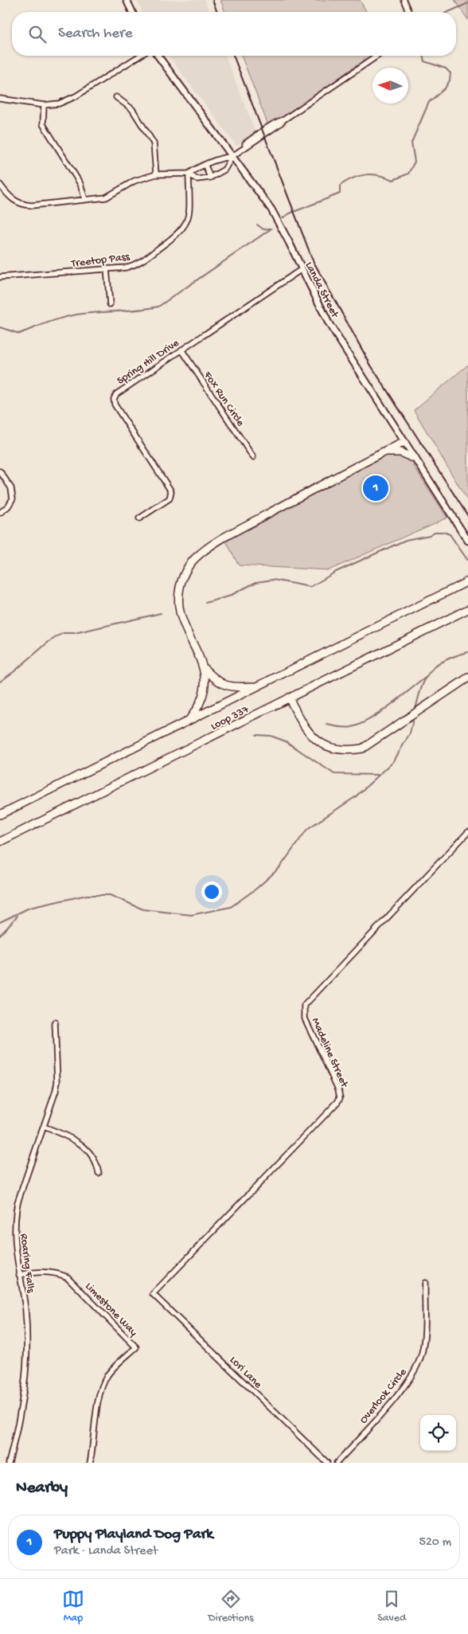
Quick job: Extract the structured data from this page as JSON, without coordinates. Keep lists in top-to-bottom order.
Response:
{
  "streets": {
    "main road": ["Loop 337"],
    "street": [
      "Treetop Pass",
      "Landa Street",
      "Spring Hill Drive",
      "Fox Run Circle",
      "Madeline Street",
      "Roaring Falls",
      "Limestone Way",
      "Lori Lane",
      "Overlook Circle"
    ]
  },
  "crossings": [
    ["Landa Street", "Spring Hill Drive"],
    ["Spring Hill Drive", "Fox Run Circle"],
    ["Madeline Street", "Lori Lane"],
    ["Roaring Falls", "Limestone Way"]
  ],
  "north": "left",
  "page": {
    "search": "Search here",
    "pins": "1",
    "heading": "Nearby",
    "list": [
      {
        "mark": "1",
        "name": "Puppy Playland Dog Park",
        "note": "Park · Landa Street",
        "value": "520 m"
      }
    ],
    "nav": ["Map", "Directions", "Saved"]
  }
}
